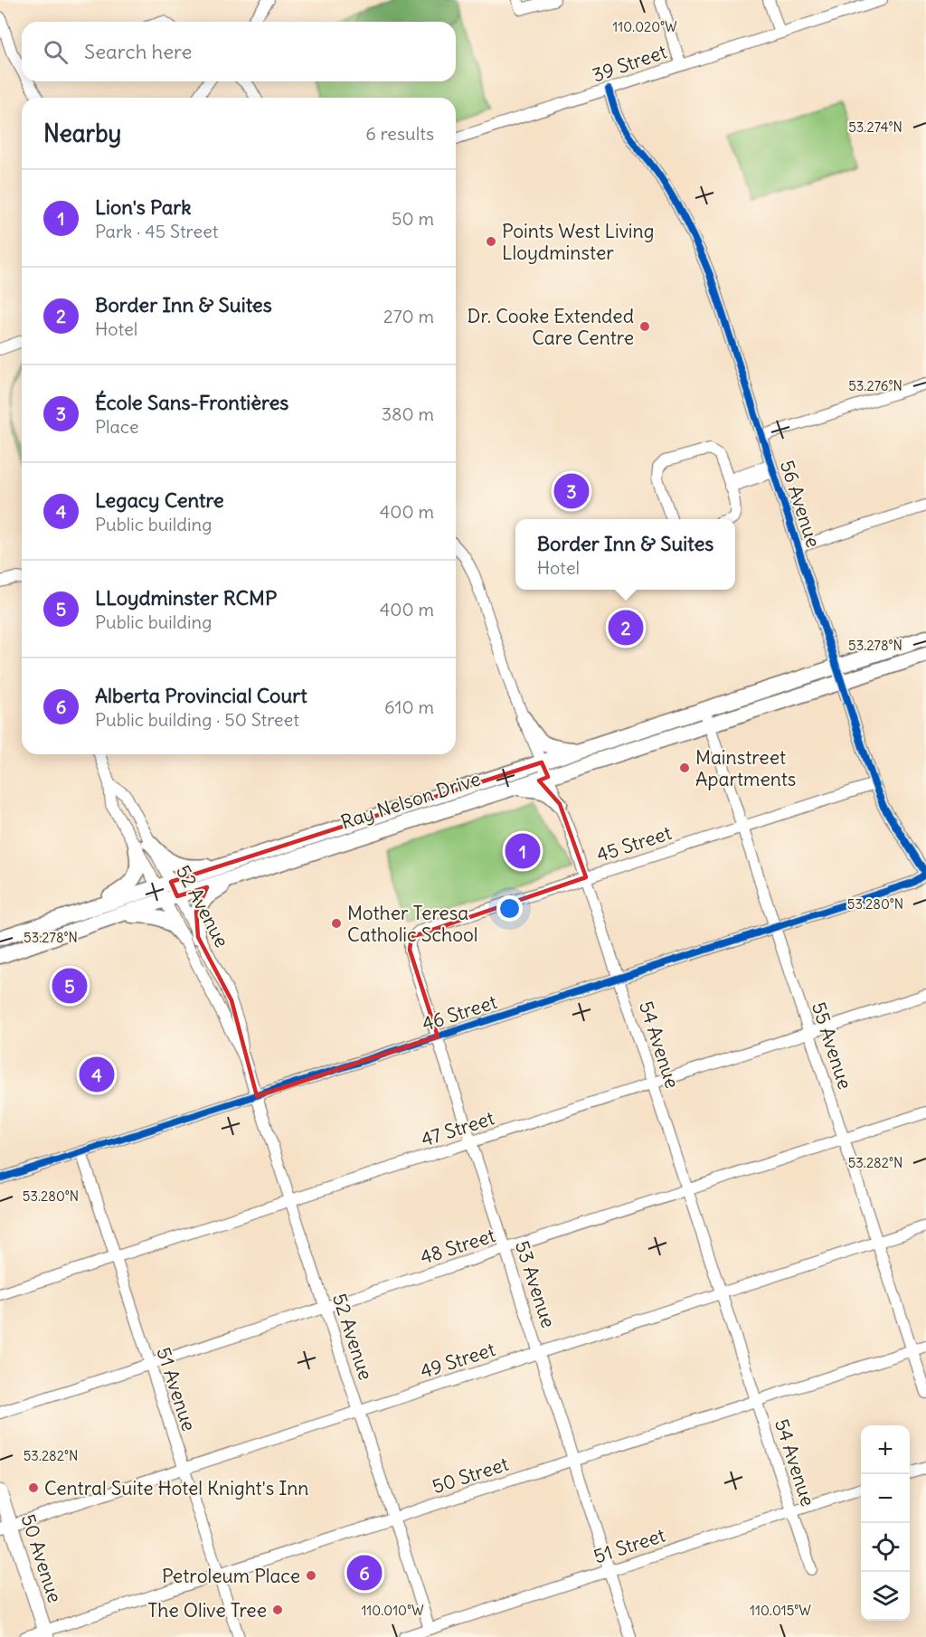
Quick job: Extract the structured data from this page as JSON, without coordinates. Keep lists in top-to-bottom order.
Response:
{
  "streets": {
    "highway": ["Ray Nelson Drive"],
    "main road": ["50 Avenue"],
    "street": [
      "39 Street",
      "56 Avenue",
      "45 Street",
      "52 Avenue",
      "46 Street",
      "54 Avenue",
      "55 Avenue",
      "47 Street",
      "48 Street",
      "53 Avenue",
      "49 Street",
      "51 Avenue",
      "50 Street",
      "51 Street"
    ]
  },
  "crossings": [
    ["39 Street", "56 Avenue"],
    ["56 Avenue", "Ray Nelson Drive"],
    ["56 Avenue", "45 Street"],
    ["56 Avenue", "46 Street"],
    ["Ray Nelson Drive", "52 Avenue"],
    ["Ray Nelson Drive", "54 Avenue"],
    ["Ray Nelson Drive", "55 Avenue"],
    ["45 Street", "54 Avenue"],
    ["45 Street", "55 Avenue"],
    ["45 Street", "53 Avenue"],
    ["52 Avenue", "46 Street"],
    ["52 Avenue", "47 Street"],
    ["52 Avenue", "48 Street"],
    ["52 Avenue", "49 Street"],
    ["52 Avenue", "50 Street"],
    ["52 Avenue", "51 Street"],
    ["46 Street", "54 Avenue"],
    ["46 Street", "55 Avenue"],
    ["46 Street", "53 Avenue"],
    ["46 Street", "51 Avenue"],
    ["54 Avenue", "47 Street"],
    ["54 Avenue", "48 Street"],
    ["54 Avenue", "49 Street"],
    ["54 Avenue", "50 Street"],
    ["54 Avenue", "51 Street"],
    ["55 Avenue", "47 Street"],
    ["55 Avenue", "48 Street"],
    ["55 Avenue", "49 Street"],
    ["55 Avenue", "50 Street"],
    ["47 Street", "53 Avenue"],
    ["47 Street", "51 Avenue"],
    ["48 Street", "53 Avenue"],
    ["48 Street", "51 Avenue"],
    ["53 Avenue", "49 Street"],
    ["53 Avenue", "50 Street"],
    ["53 Avenue", "51 Street"],
    ["49 Street", "51 Avenue"],
    ["49 Street", "50 Avenue"],
    ["51 Avenue", "50 Street"],
    ["50 Street", "50 Avenue"]
  ],
  "places": [
    "Points West Living Lloydminster",
    "Dr. Cooke Extended Care Centre",
    "Mainstreet Apartments",
    "Mother Teresa Catholic School",
    "Central Suite Hotel Knight's Inn",
    "Petroleum Place",
    "The Olive Tree"
  ],
  "page": {
    "search": "Search here",
    "heading": ["Nearby", "6 results"],
    "list": [
      {
        "mark": "1",
        "name": "Lion's Park",
        "note": "Park · 45 Street",
        "value": "50 m"
      },
      {
        "mark": "2",
        "name": "Border Inn & Suites",
        "note": "Hotel",
        "value": "270 m"
      },
      {
        "mark": "3",
        "name": "École Sans-Frontières",
        "note": "Place",
        "value": "380 m"
      },
      {
        "mark": "4",
        "name": "Legacy Centre",
        "note": "Public building",
        "value": "400 m"
      },
      {
        "mark": "5",
        "name": "LLoydminster RCMP",
        "note": "Public building",
        "value": "400 m"
      },
      {
        "mark": "6",
        "name": "Alberta Provincial Court",
        "note": "Public building · 50 Street",
        "value": "610 m"
      }
    ],
    "pins": [
      "3",
      "2",
      "1",
      "5",
      "4",
      "6"
    ],
    "popup": ["Border Inn & Suites", "Hotel"],
    "map_buttons": ["+", "−"]
  },
  "coordinates": [
    "110.020°W",
    "53.274°N",
    "53.276°N",
    "53.278°N",
    "53.280°N",
    "53.282°N",
    "110.010°W",
    "110.015°W"
  ]
}
